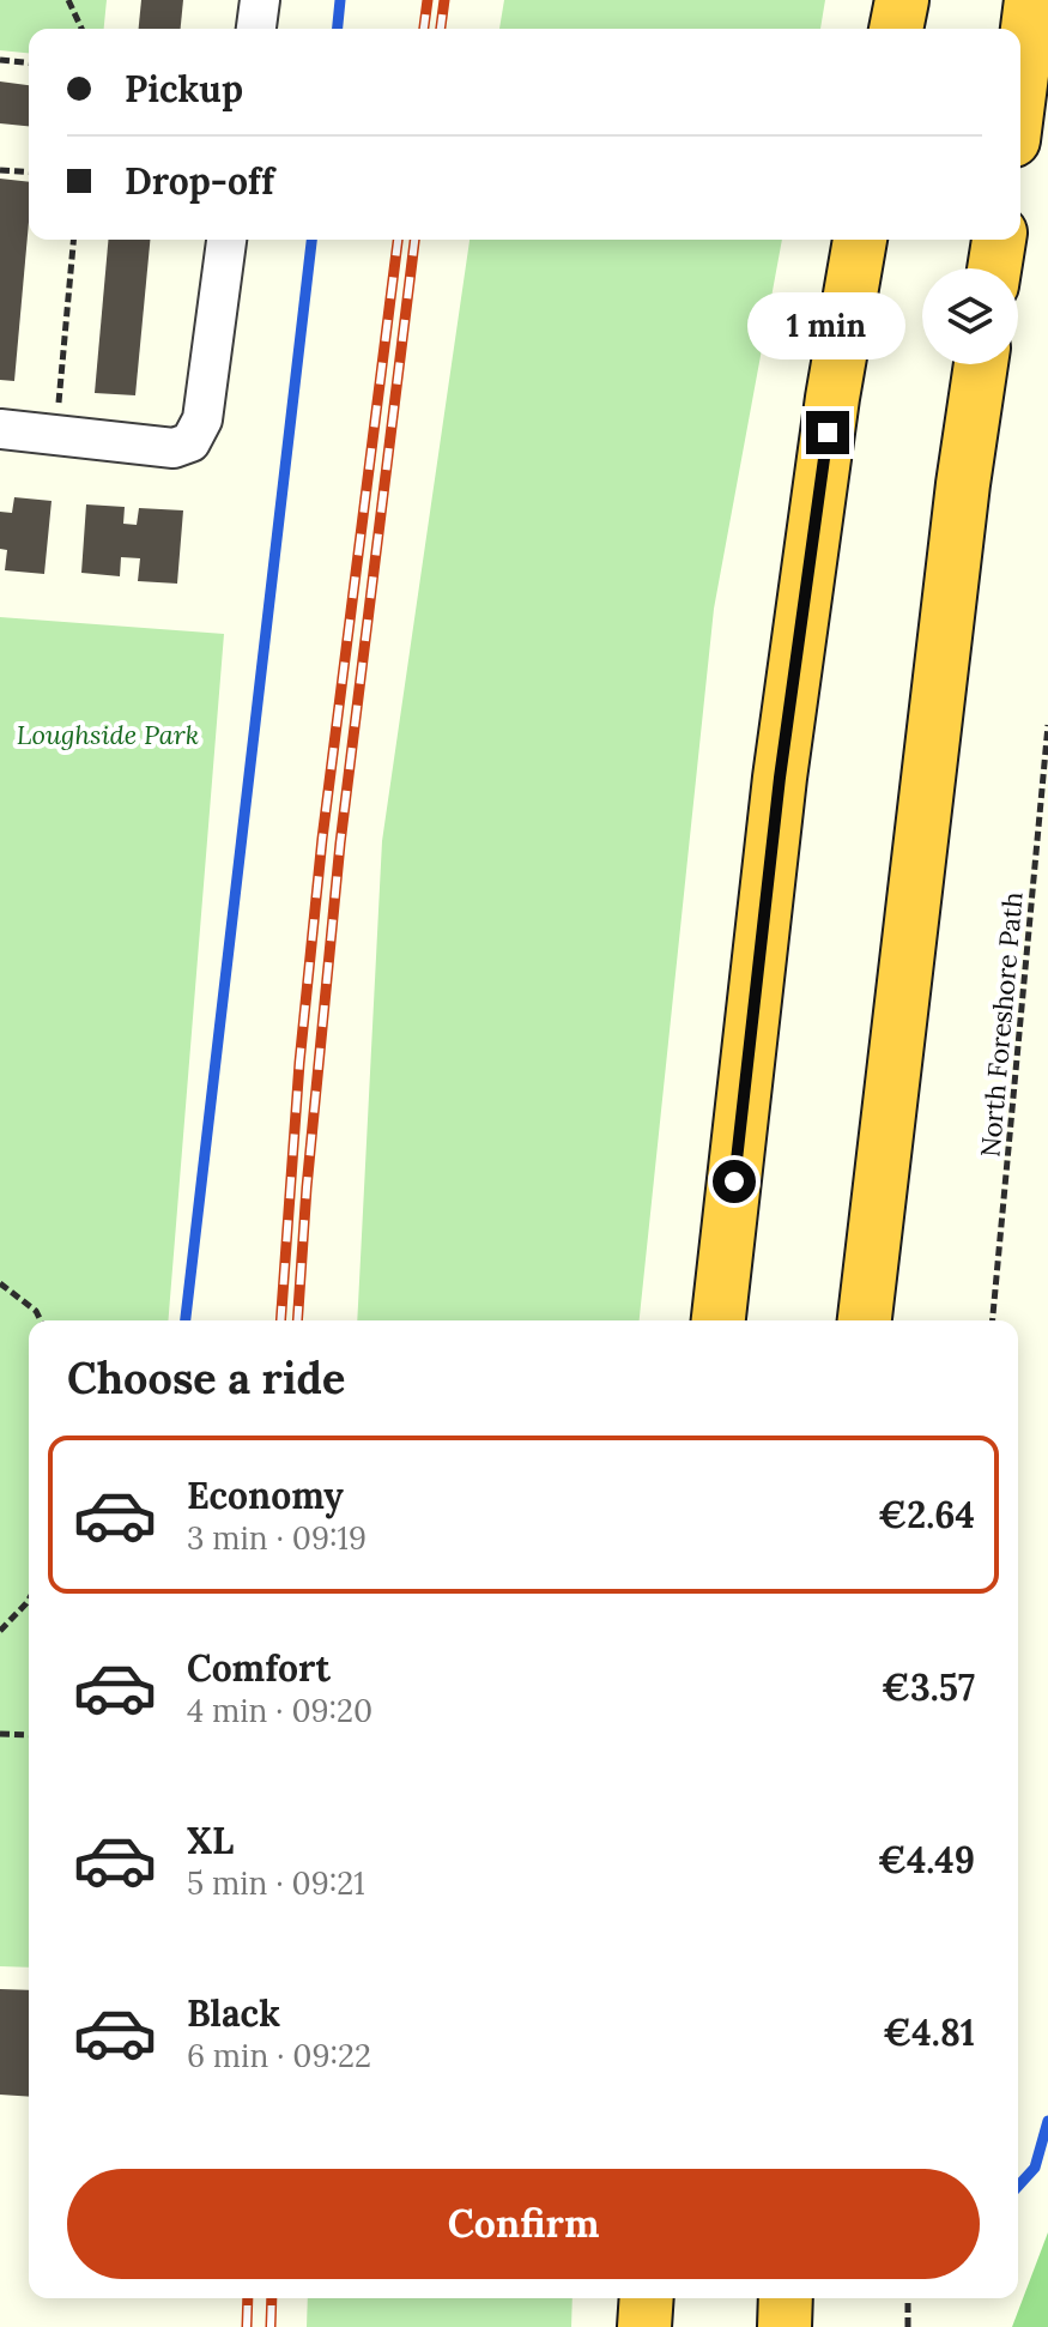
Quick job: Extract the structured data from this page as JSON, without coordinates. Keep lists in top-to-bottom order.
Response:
{
  "streets": {
    "path": ["North Foreshore Path"]
  },
  "parks": ["Loughside Park"],
  "page": {
    "banner": ["Pickup", "Drop-off"],
    "bubble": "1 min",
    "heading": "Choose a ride",
    "list": [
      {
        "name": "Economy",
        "note": "3 min · 09:19",
        "value": "€2.64"
      },
      {
        "name": "Comfort",
        "note": "4 min · 09:20",
        "value": "€3.57"
      },
      {
        "name": "XL",
        "note": "5 min · 09:21",
        "value": "€4.49"
      },
      {
        "name": "Black",
        "note": "6 min · 09:22",
        "value": "€4.81"
      }
    ],
    "buttons": "Confirm"
  }
}
